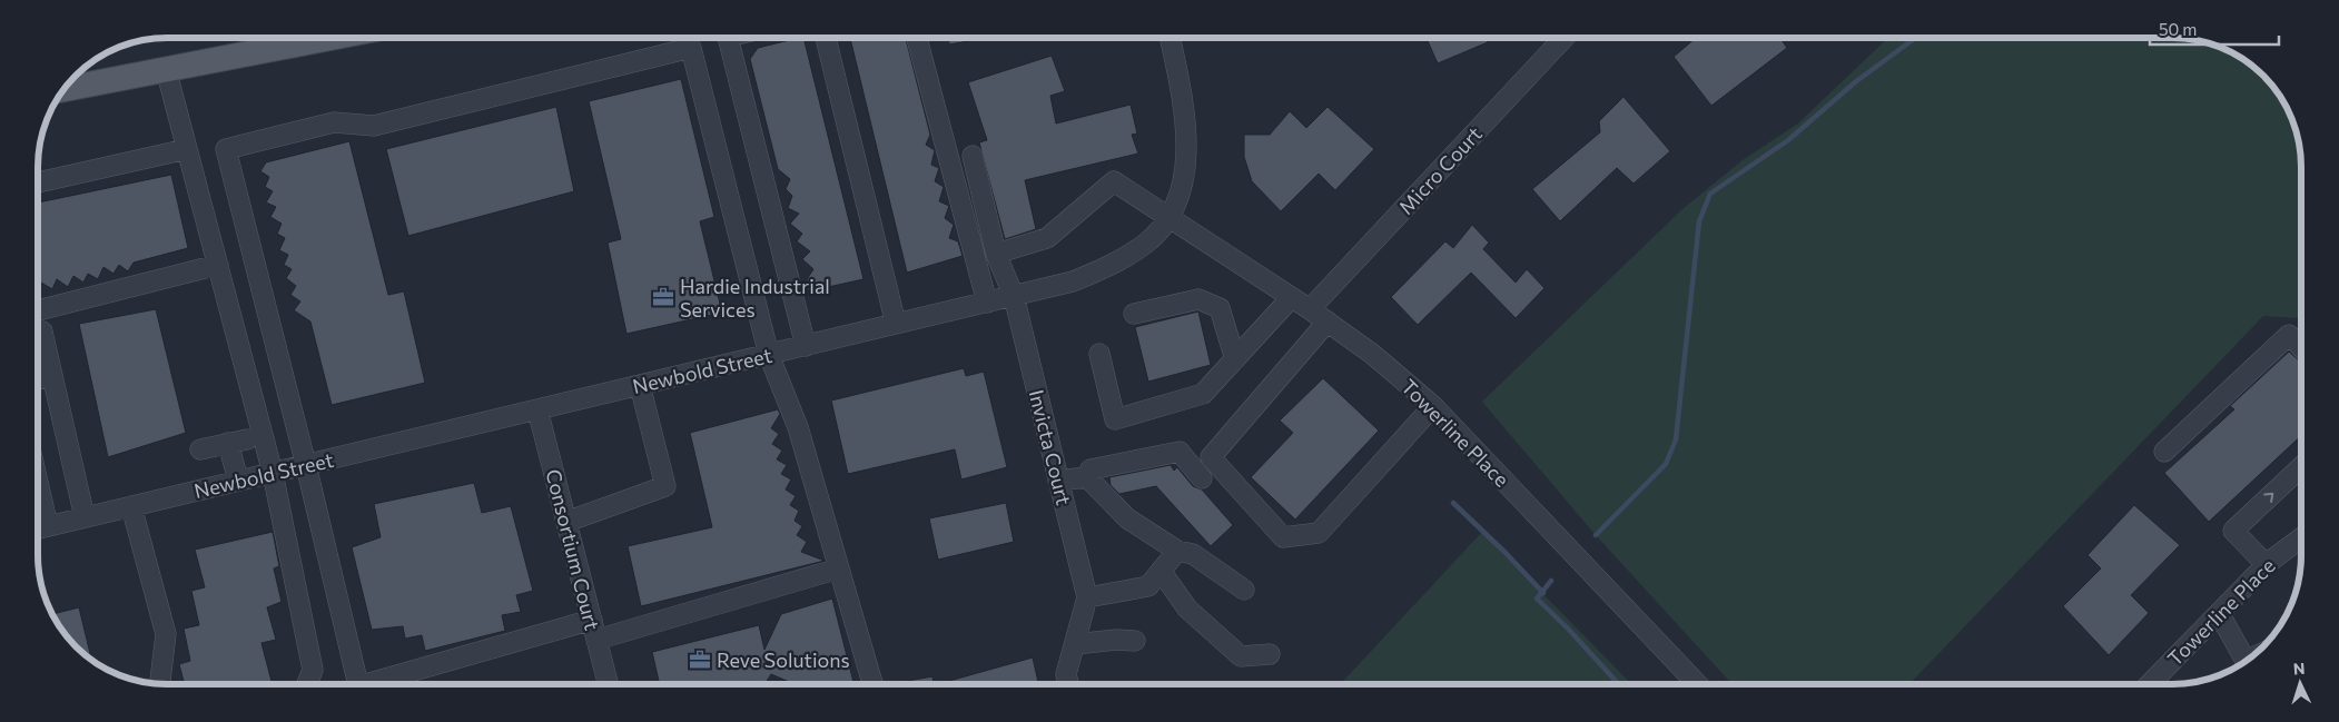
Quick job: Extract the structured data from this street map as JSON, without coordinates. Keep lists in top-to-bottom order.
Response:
{
  "streets": {
    "street": [
      "Micro Court",
      "Newbold Street",
      "Towerline Place",
      "Invicta Court",
      "Consortium Court"
    ]
  },
  "crossings": [
    ["Micro Court", "Towerline Place"],
    ["Newbold Street", "Towerline Place"],
    ["Newbold Street", "Invicta Court"],
    ["Newbold Street", "Consortium Court"],
    ["Towerline Place", "Invicta Court"]
  ],
  "places": {
    "office": ["Hardie Industrial Services", "Reve Solutions"]
  },
  "scale_bar": "50 m",
  "north": "top"
}
